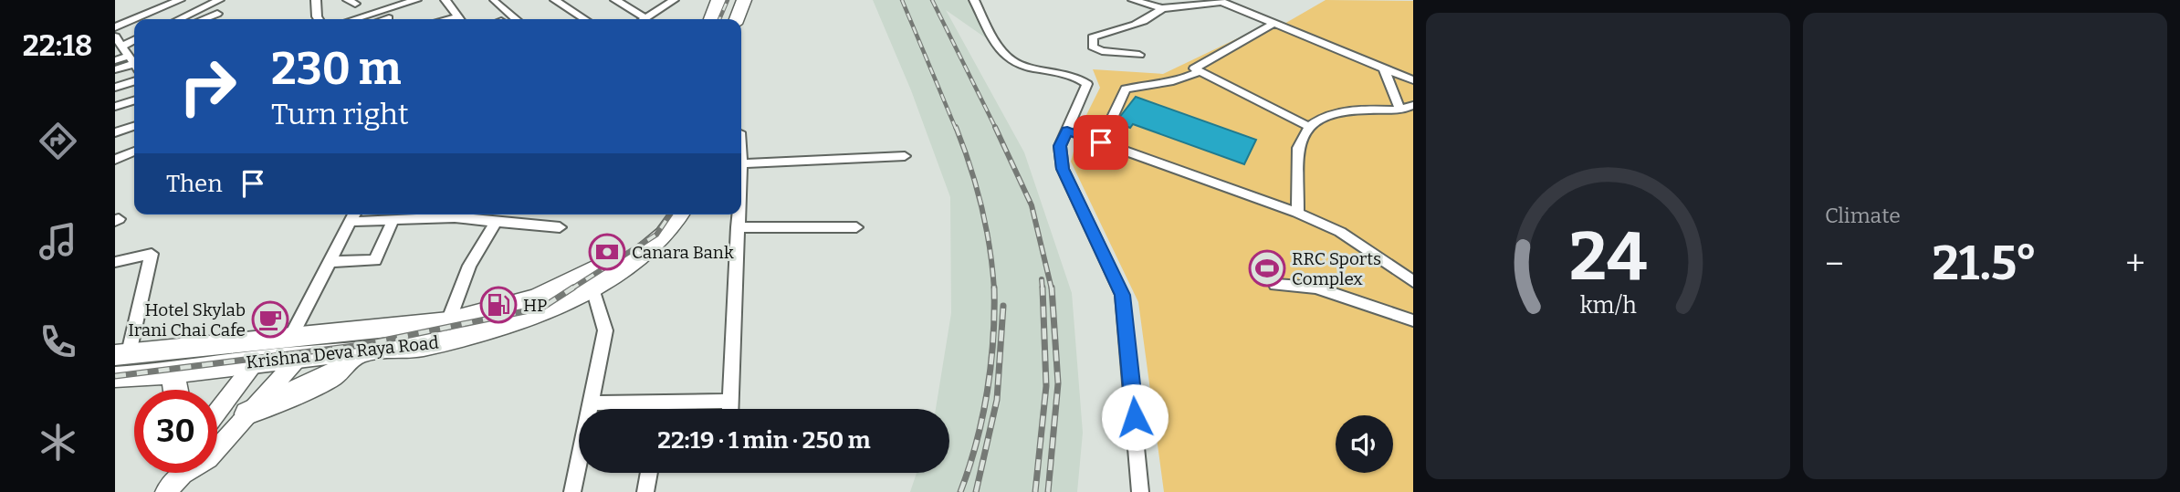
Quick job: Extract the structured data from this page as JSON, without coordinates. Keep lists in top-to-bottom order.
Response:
{
  "streets": {
    "main road": ["Krishna Deva Raya Road"]
  },
  "places": {
    "bank": ["Canara Bank"],
    "sports": ["RRC Sports Complex"],
    "fuel station": ["HP"],
    "cafe": ["Hotel Skylab Irani Chai Cafe"]
  },
  "page": {
    "tabs": "22:18",
    "tile": "Climate",
    "turn": ["230 m", "Turn right"],
    "then": "Then",
    "heat": ["−", "21.5°", "+"],
    "limit": "30",
    "trip": "22:19 · 1 min · 250 m",
    "gauge": ["24", "km/h"]
  }
}
